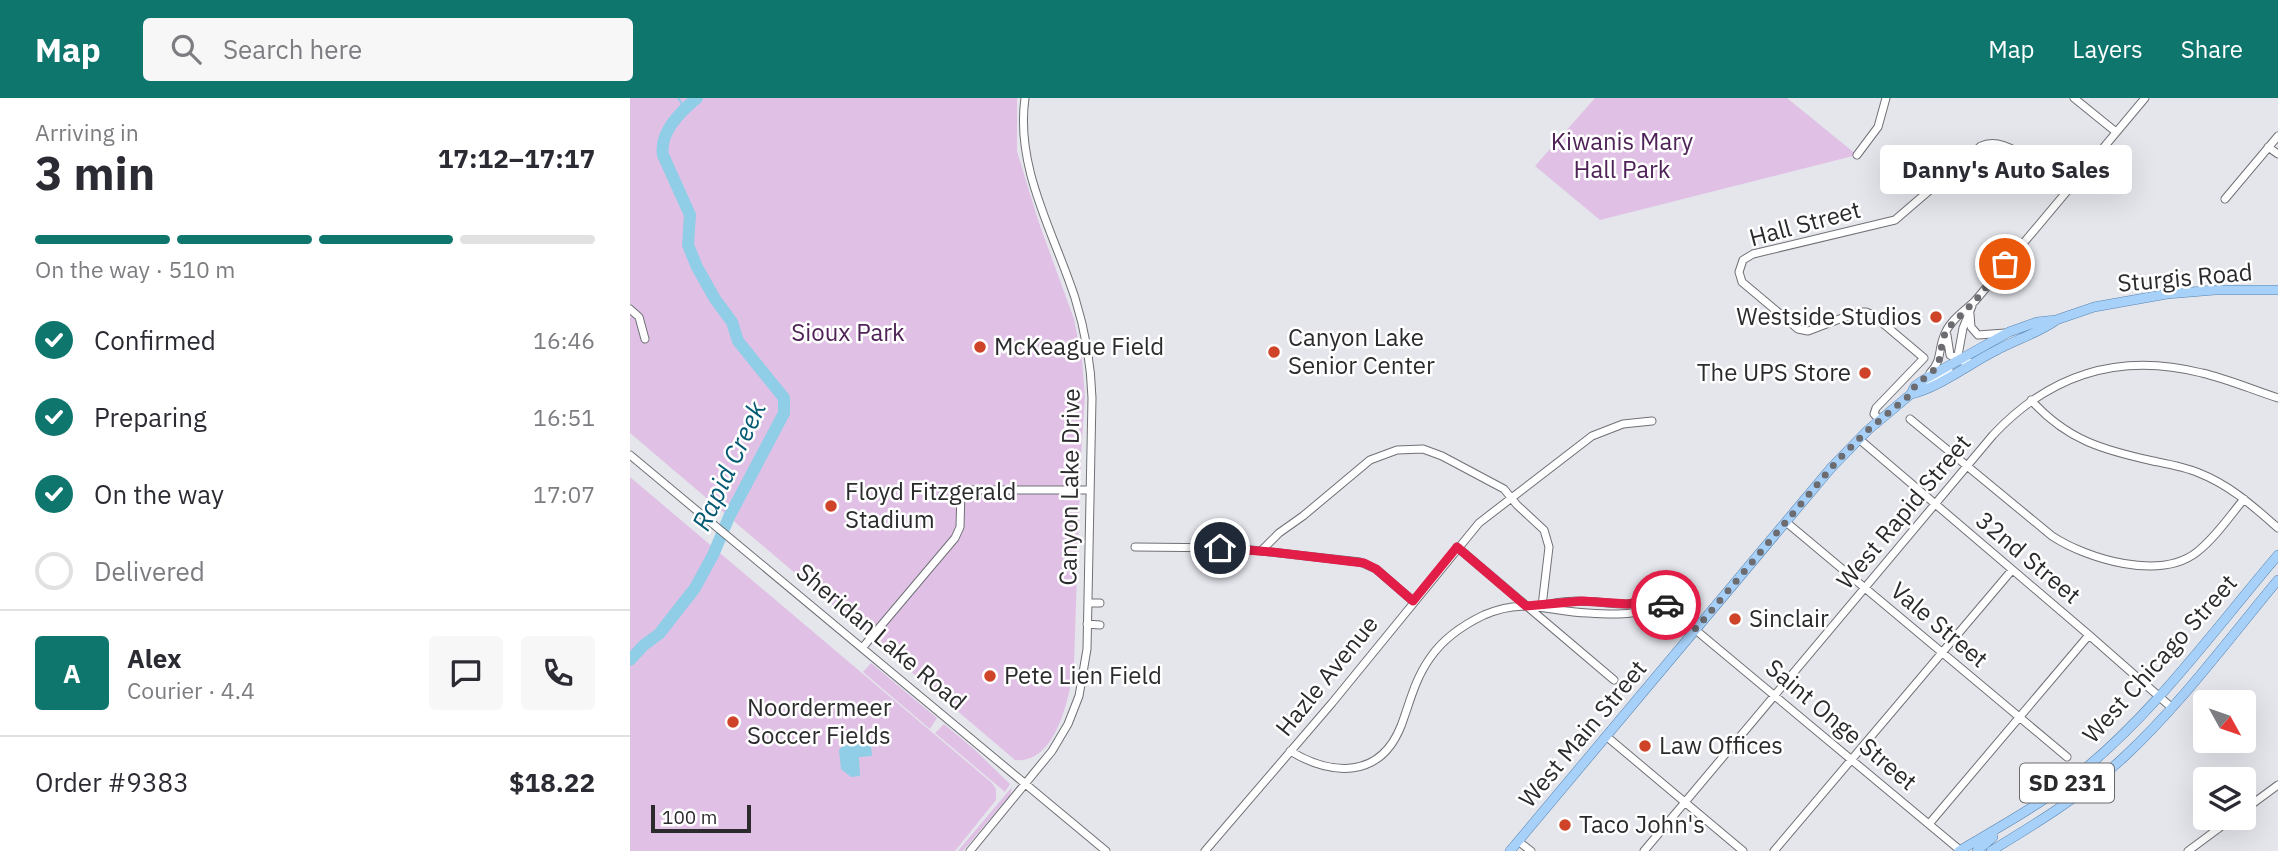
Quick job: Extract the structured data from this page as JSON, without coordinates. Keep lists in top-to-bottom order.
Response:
{
  "streets": {
    "main road": [
      "Sturgis Road",
      "West Chicago Street",
      "West Main Street",
      "SD 231"
    ],
    "street": [
      "Hall Street",
      "Canyon Lake Drive",
      "West Rapid Street",
      "32nd Street",
      "Vale Street",
      "Sheridan Lake Road",
      "Hazle Avenue",
      "Saint Onge Street"
    ]
  },
  "crossings": [
    ["Hall Street", "West Main Street"],
    ["Sturgis Road", "West Main Street"],
    ["Canyon Lake Drive", "Sheridan Lake Road"],
    ["West Rapid Street", "32nd Street"],
    ["West Rapid Street", "Vale Street"],
    ["West Rapid Street", "Saint Onge Street"],
    ["32nd Street", "West Chicago Street"],
    ["32nd Street", "West Main Street"],
    ["Vale Street", "West Main Street"],
    ["West Chicago Street", "Saint Onge Street"],
    ["Saint Onge Street", "West Main Street"]
  ],
  "water": ["Rapid Creek"],
  "parks": ["Kiwanis Mary Hall Park", "Sioux Park"],
  "places": [
    "Danny's Auto Sales",
    "Westside Studios",
    "McKeague Field",
    "Canyon Lake Senior Center",
    "The UPS Store",
    "Floyd Fitzgerald Stadium",
    "Sinclair",
    "Pete Lien Field",
    "Noordermeer Soccer Fields",
    "Law Offices",
    "Taco John's"
  ],
  "scale_bar": "100 m",
  "north": "bottom right",
  "page": {
    "header": "Map",
    "search": "Search here",
    "nav": ["Map", "Layers", "Share"],
    "heading": ["3 min", "Arriving in", "17:12–17:17"],
    "panel": [
      "Alex",
      "Courier · 4.4",
      "Order #9383",
      "$18.22"
    ],
    "bubble": "Danny's Auto Sales",
    "bar": "On the way · 510 m",
    "list": [
      ["Confirmed", "16:46"],
      ["Preparing", "16:51"],
      ["On the way", "17:07"],
      "Delivered"
    ],
    "round": "A",
    "scale": "100 m"
  }
}
